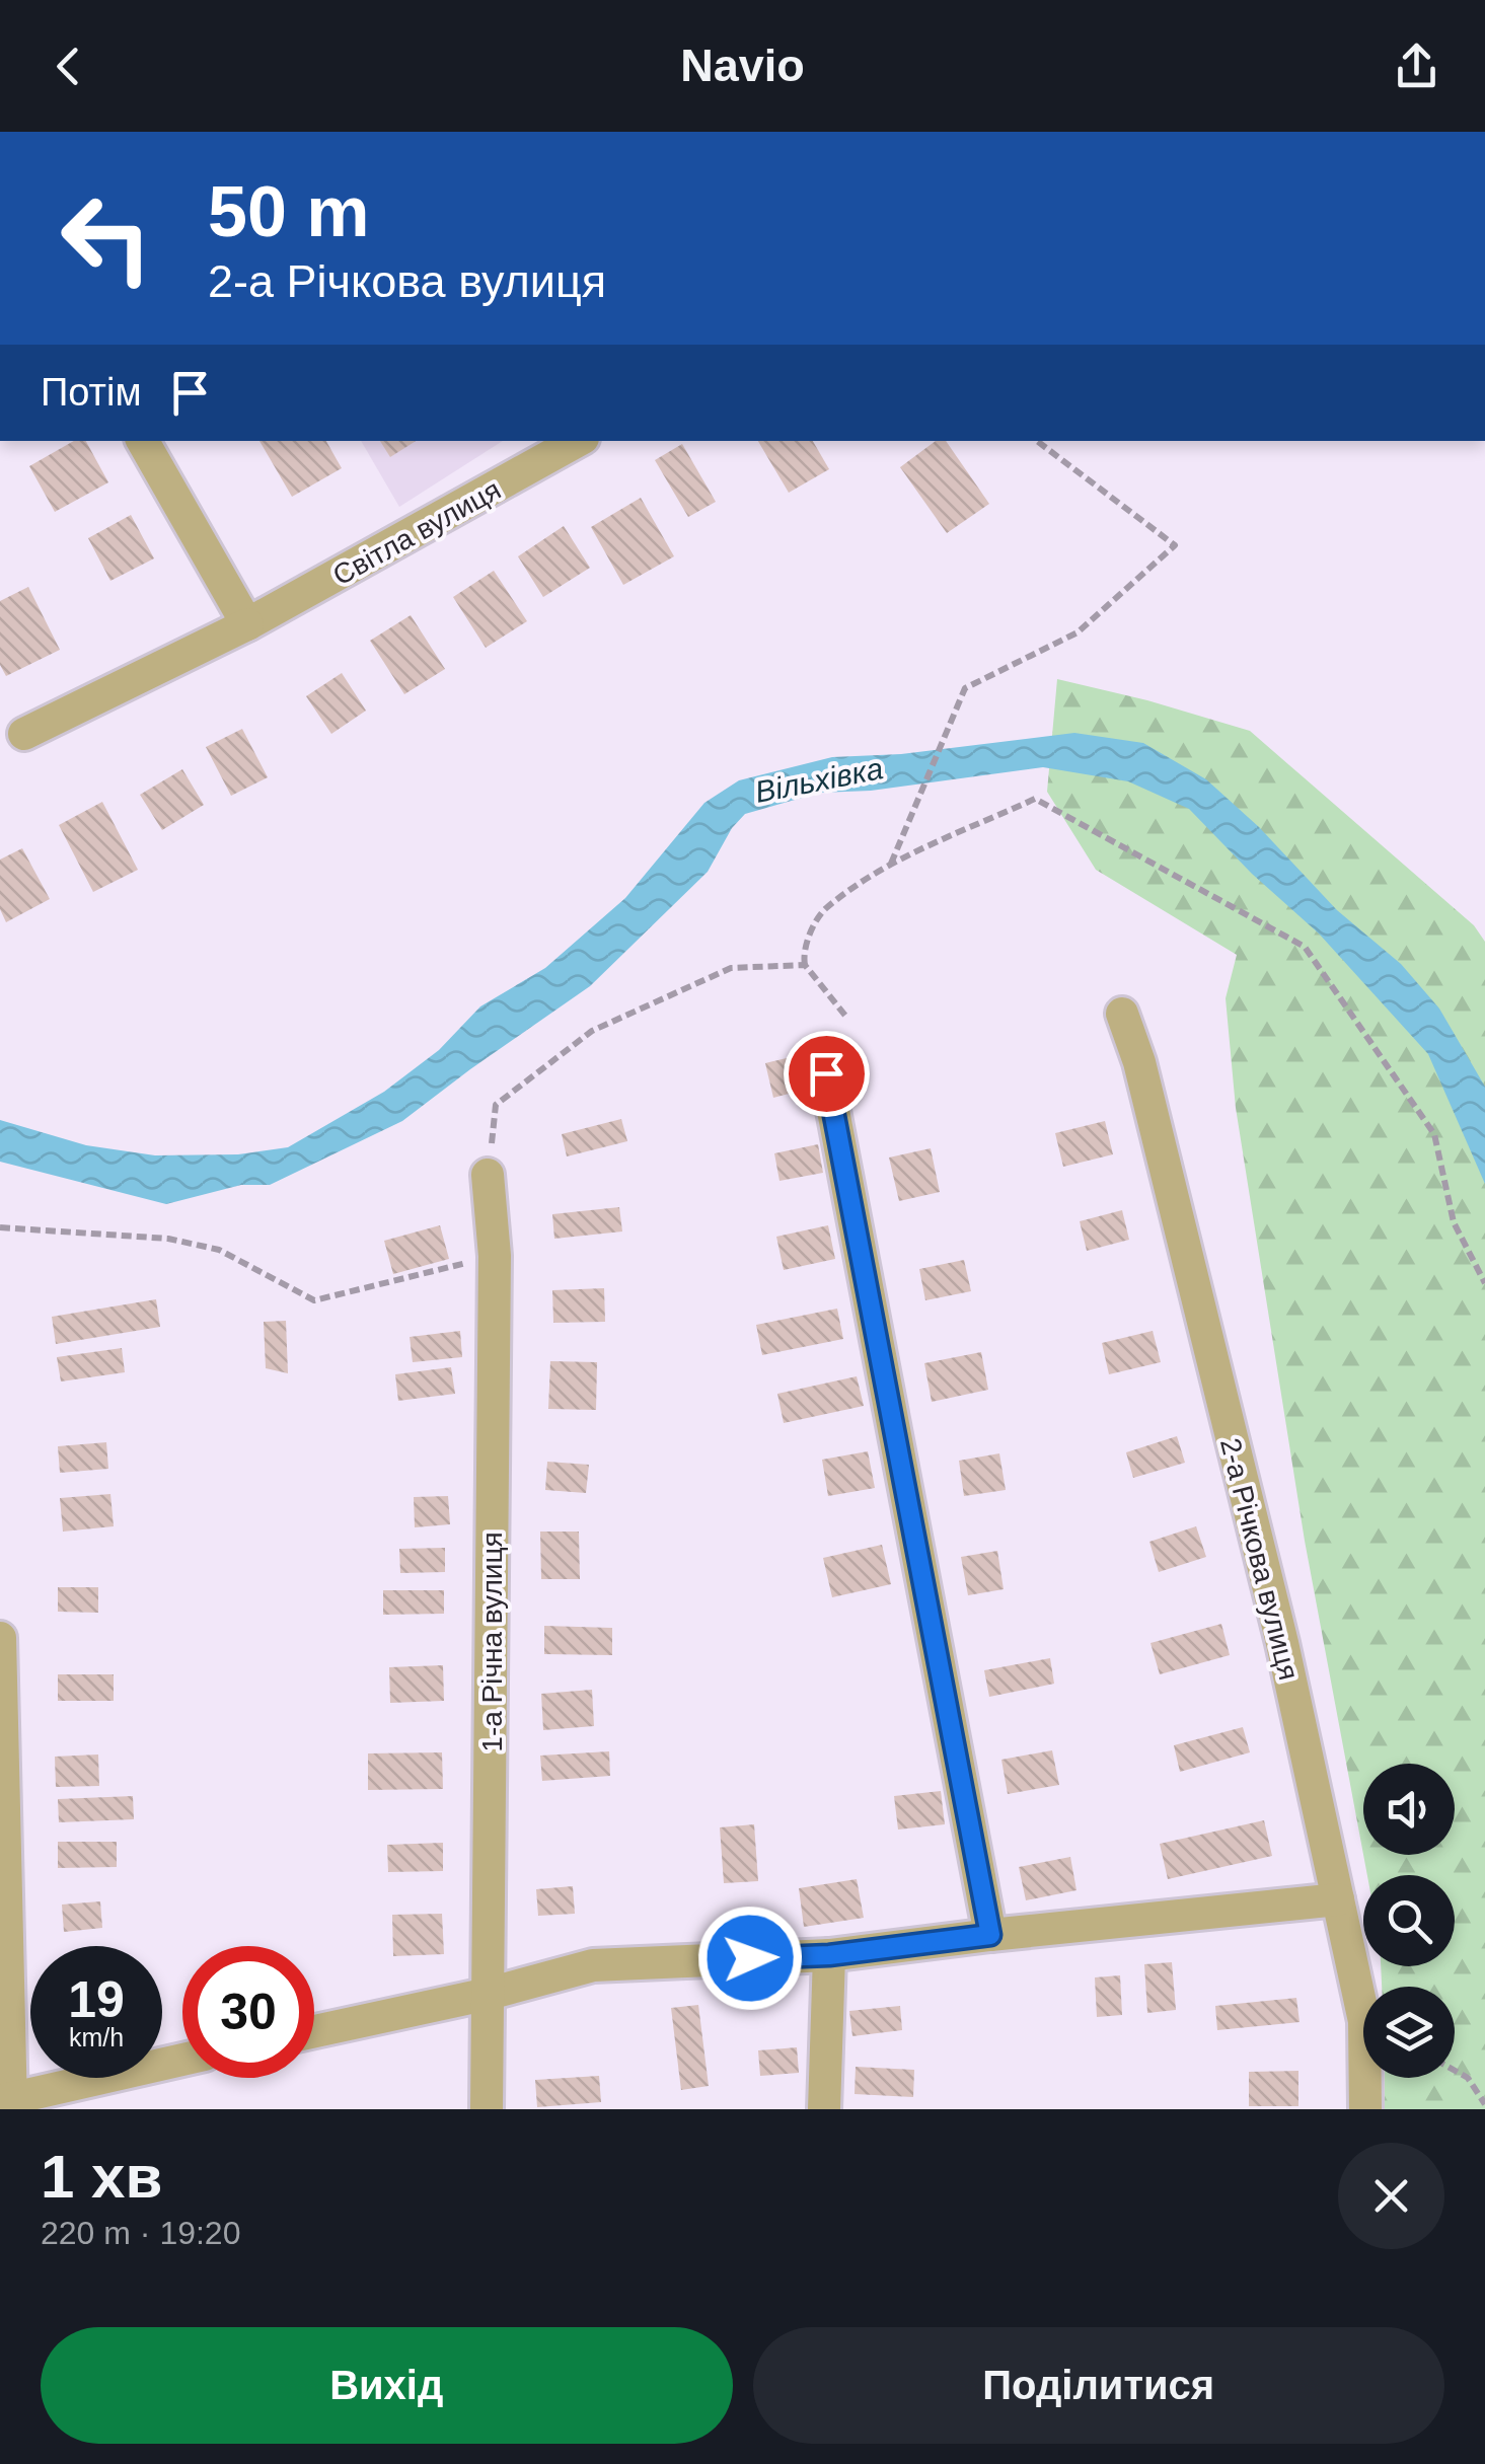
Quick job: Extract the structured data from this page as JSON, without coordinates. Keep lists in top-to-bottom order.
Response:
{
  "streets": {
    "street": ["Світла вулиця", "2-а Річкова вулиця", "1-а Річна вулиця"]
  },
  "water": ["Вільхівка"],
  "page": {
    "header": "Navio",
    "turn": ["50 m", "2-а Річкова вулиця"],
    "then": "Потім",
    "speed": "19 km/h",
    "limit": "30",
    "heading": ["1 хв", "220 m · 19:20"],
    "buttons": ["Вихід", "Поділитися"]
  }
}
